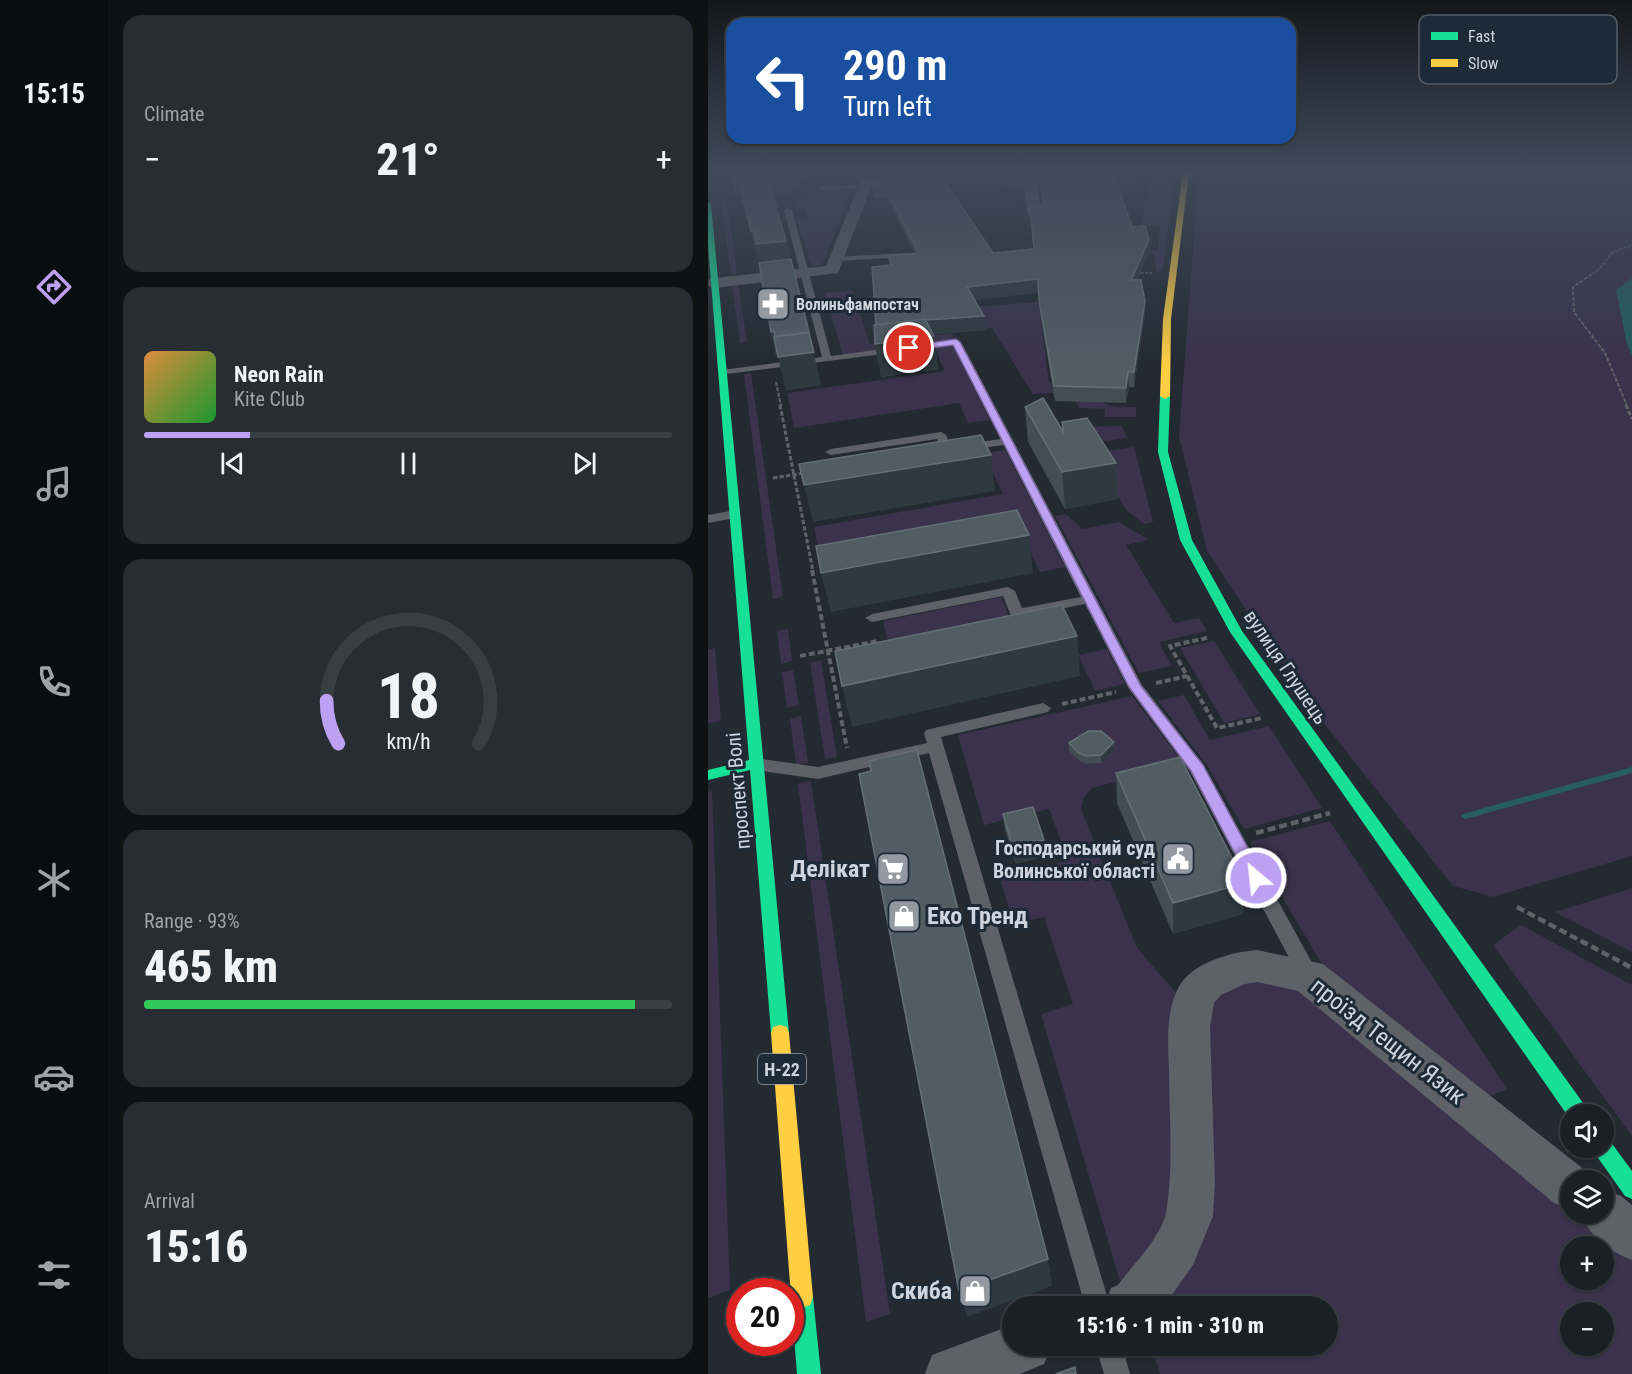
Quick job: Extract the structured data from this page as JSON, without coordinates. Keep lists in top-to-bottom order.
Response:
{
  "streets": {
    "street": [
      "вулиця Глушець",
      "проспект Волі",
      "проїзд Тещин Язик",
      "Н-22"
    ]
  },
  "places": {
    "pharmacy": ["Волиньфампостач"],
    "public building": ["Господарський суд Волинської області"],
    "supermarket": ["Делікат"],
    "shop": ["Еко Тренд", "Скиба"]
  },
  "legend": ["Fast", "Slow"],
  "page": {
    "tabs": "15:15",
    "tile": [
      "Climate",
      ["Range · 93%", "465 km"],
      ["Arrival", "15:16"]
    ],
    "turn": ["290 m", "Turn left"],
    "heat": ["−", "21°", "+"],
    "song": ["Neon Rain", "Kite Club"],
    "map_buttons": ["+", "−"],
    "limit": "20",
    "trip": "15:16 · 1 min · 310 m",
    "gauge": ["18", "km/h"]
  }
}
